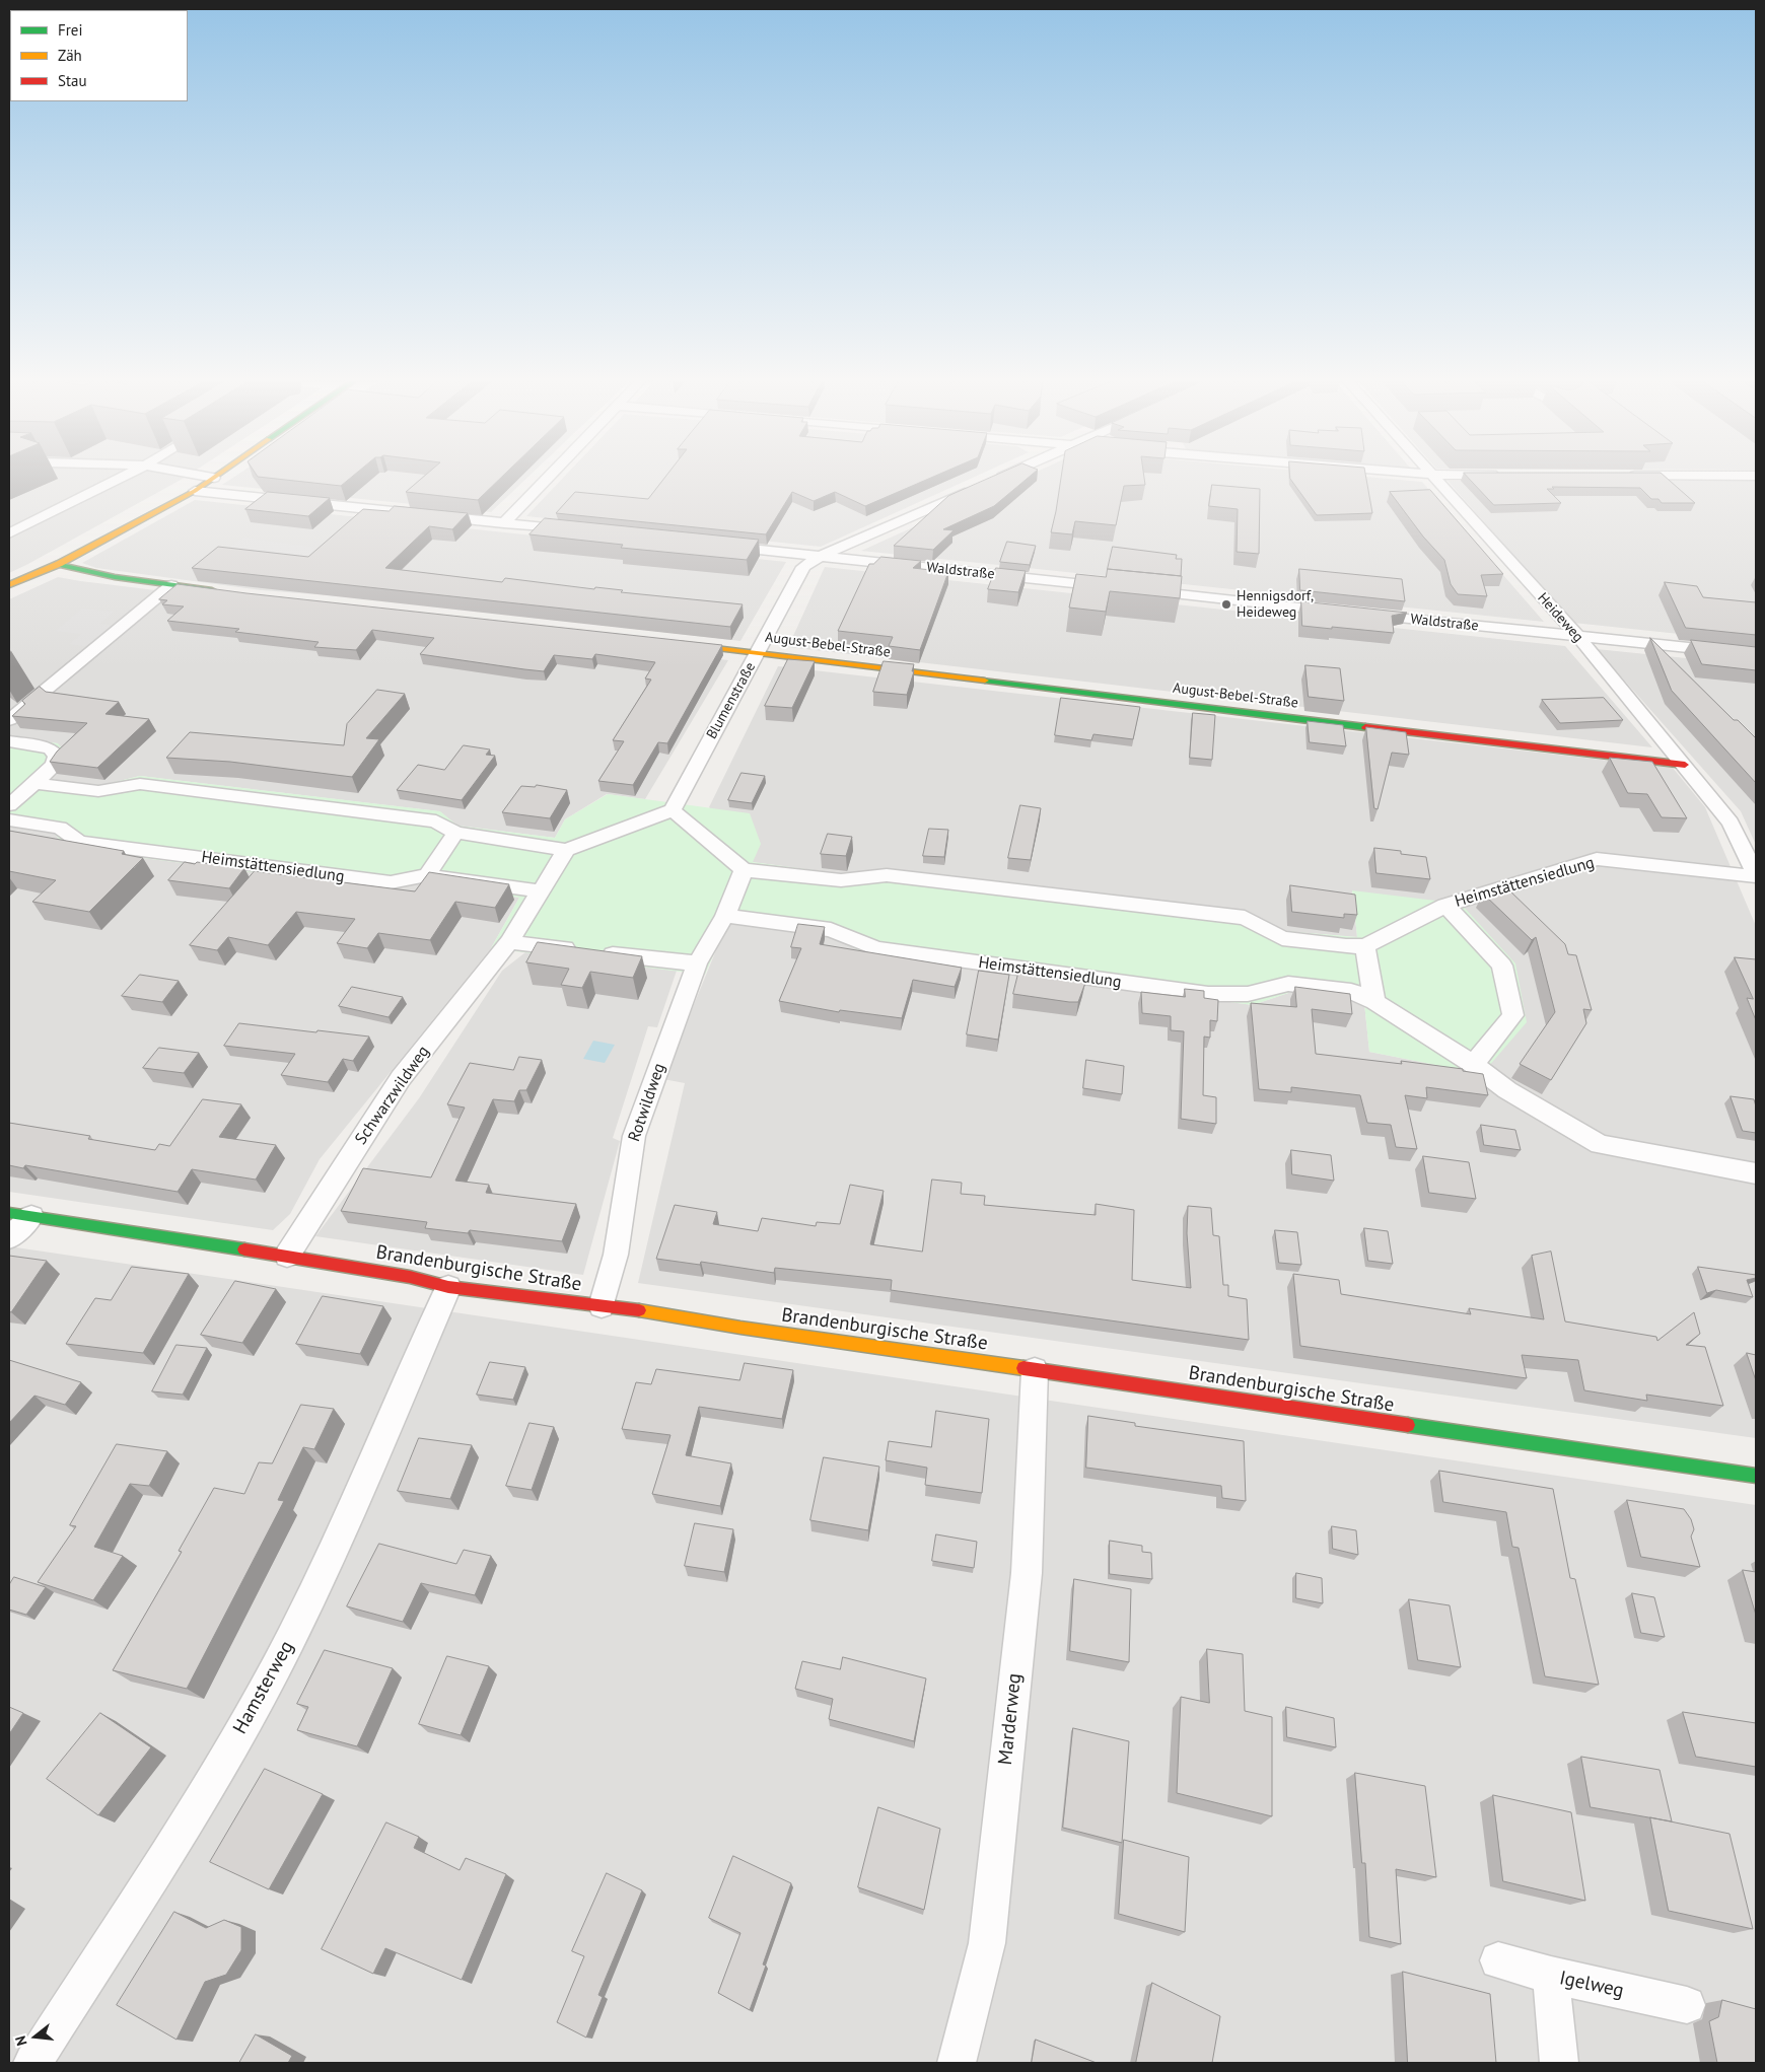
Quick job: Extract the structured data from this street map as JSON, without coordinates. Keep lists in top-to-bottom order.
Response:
{
  "streets": {
    "street": [
      "Waldstraße",
      "Heideweg",
      "August-Bebel-Straße",
      "Blumenstraße",
      "Heimstättensiedlung",
      "Schwarzwildweg",
      "Rotwildweg",
      "Brandenburgische Straße",
      "Hamsterweg",
      "Marderweg",
      "Igelweg"
    ]
  },
  "crossings": [
    ["Waldstraße", "Heideweg"],
    ["Waldstraße", "Blumenstraße"],
    ["Heideweg", "August-Bebel-Straße"],
    ["Heideweg", "Heimstättensiedlung"],
    ["August-Bebel-Straße", "Blumenstraße"],
    ["Schwarzwildweg", "Brandenburgische Straße"],
    ["Rotwildweg", "Brandenburgische Straße"],
    ["Brandenburgische Straße", "Hamsterweg"],
    ["Brandenburgische Straße", "Marderweg"]
  ],
  "places": ["Hennigsdorf, Heideweg"],
  "legend": ["Frei", "Zäh", "Stau"],
  "north": "left"
}
